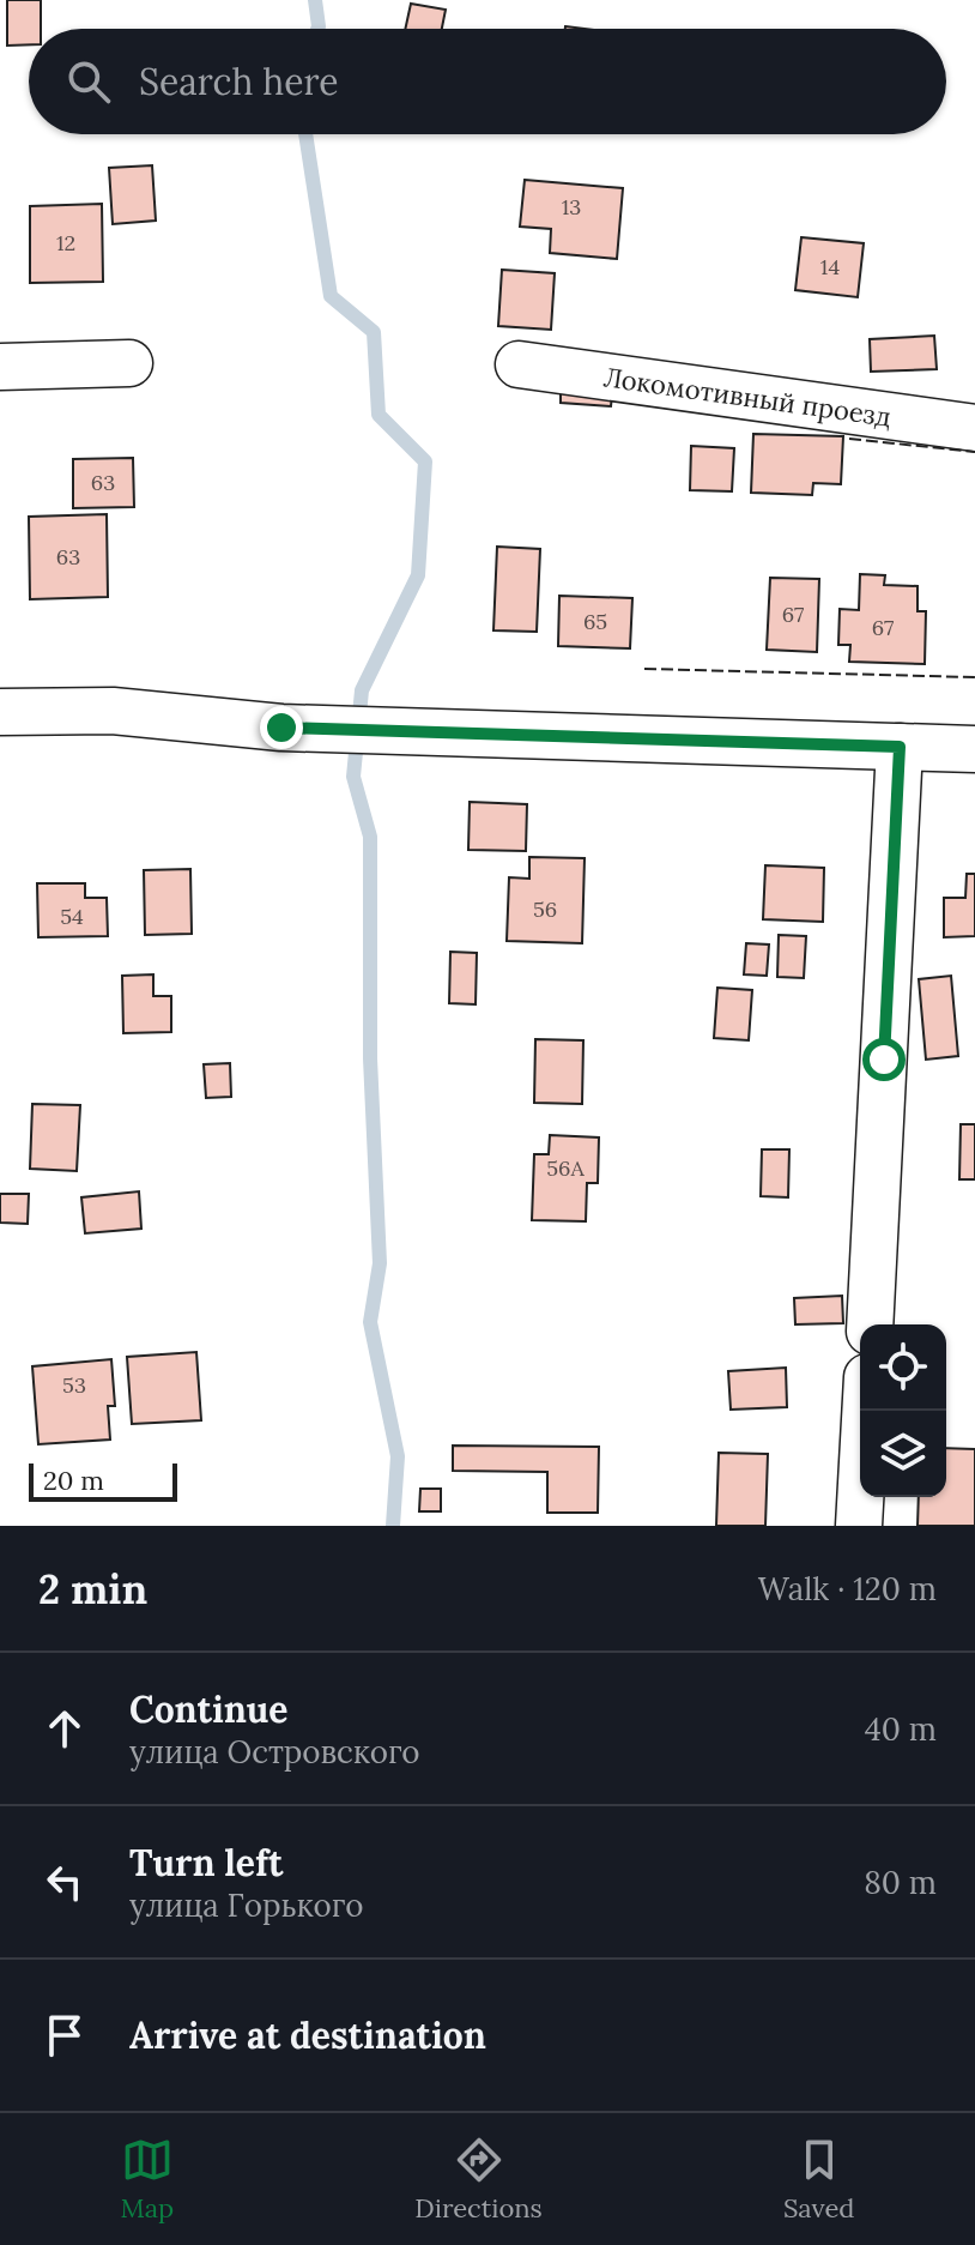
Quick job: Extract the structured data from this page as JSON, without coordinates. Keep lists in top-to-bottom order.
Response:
{
  "streets": {
    "street": ["Локомотивный проезд"]
  },
  "house_numbers": [
    "13",
    "12",
    "14",
    "63",
    "63",
    "67",
    "65",
    "67",
    "56",
    "54",
    "56А",
    "53"
  ],
  "scale_bar": "20 m",
  "page": {
    "search": "Search here",
    "scale": "20 m",
    "heading": ["2 min", "Walk · 120 m"],
    "list": [
      ["Continue", "улица Островского", "40 m"],
      ["Turn left", "улица Горького", "80 m"],
      "Arrive at destination"
    ],
    "nav": ["Map", "Directions", "Saved"]
  }
}
